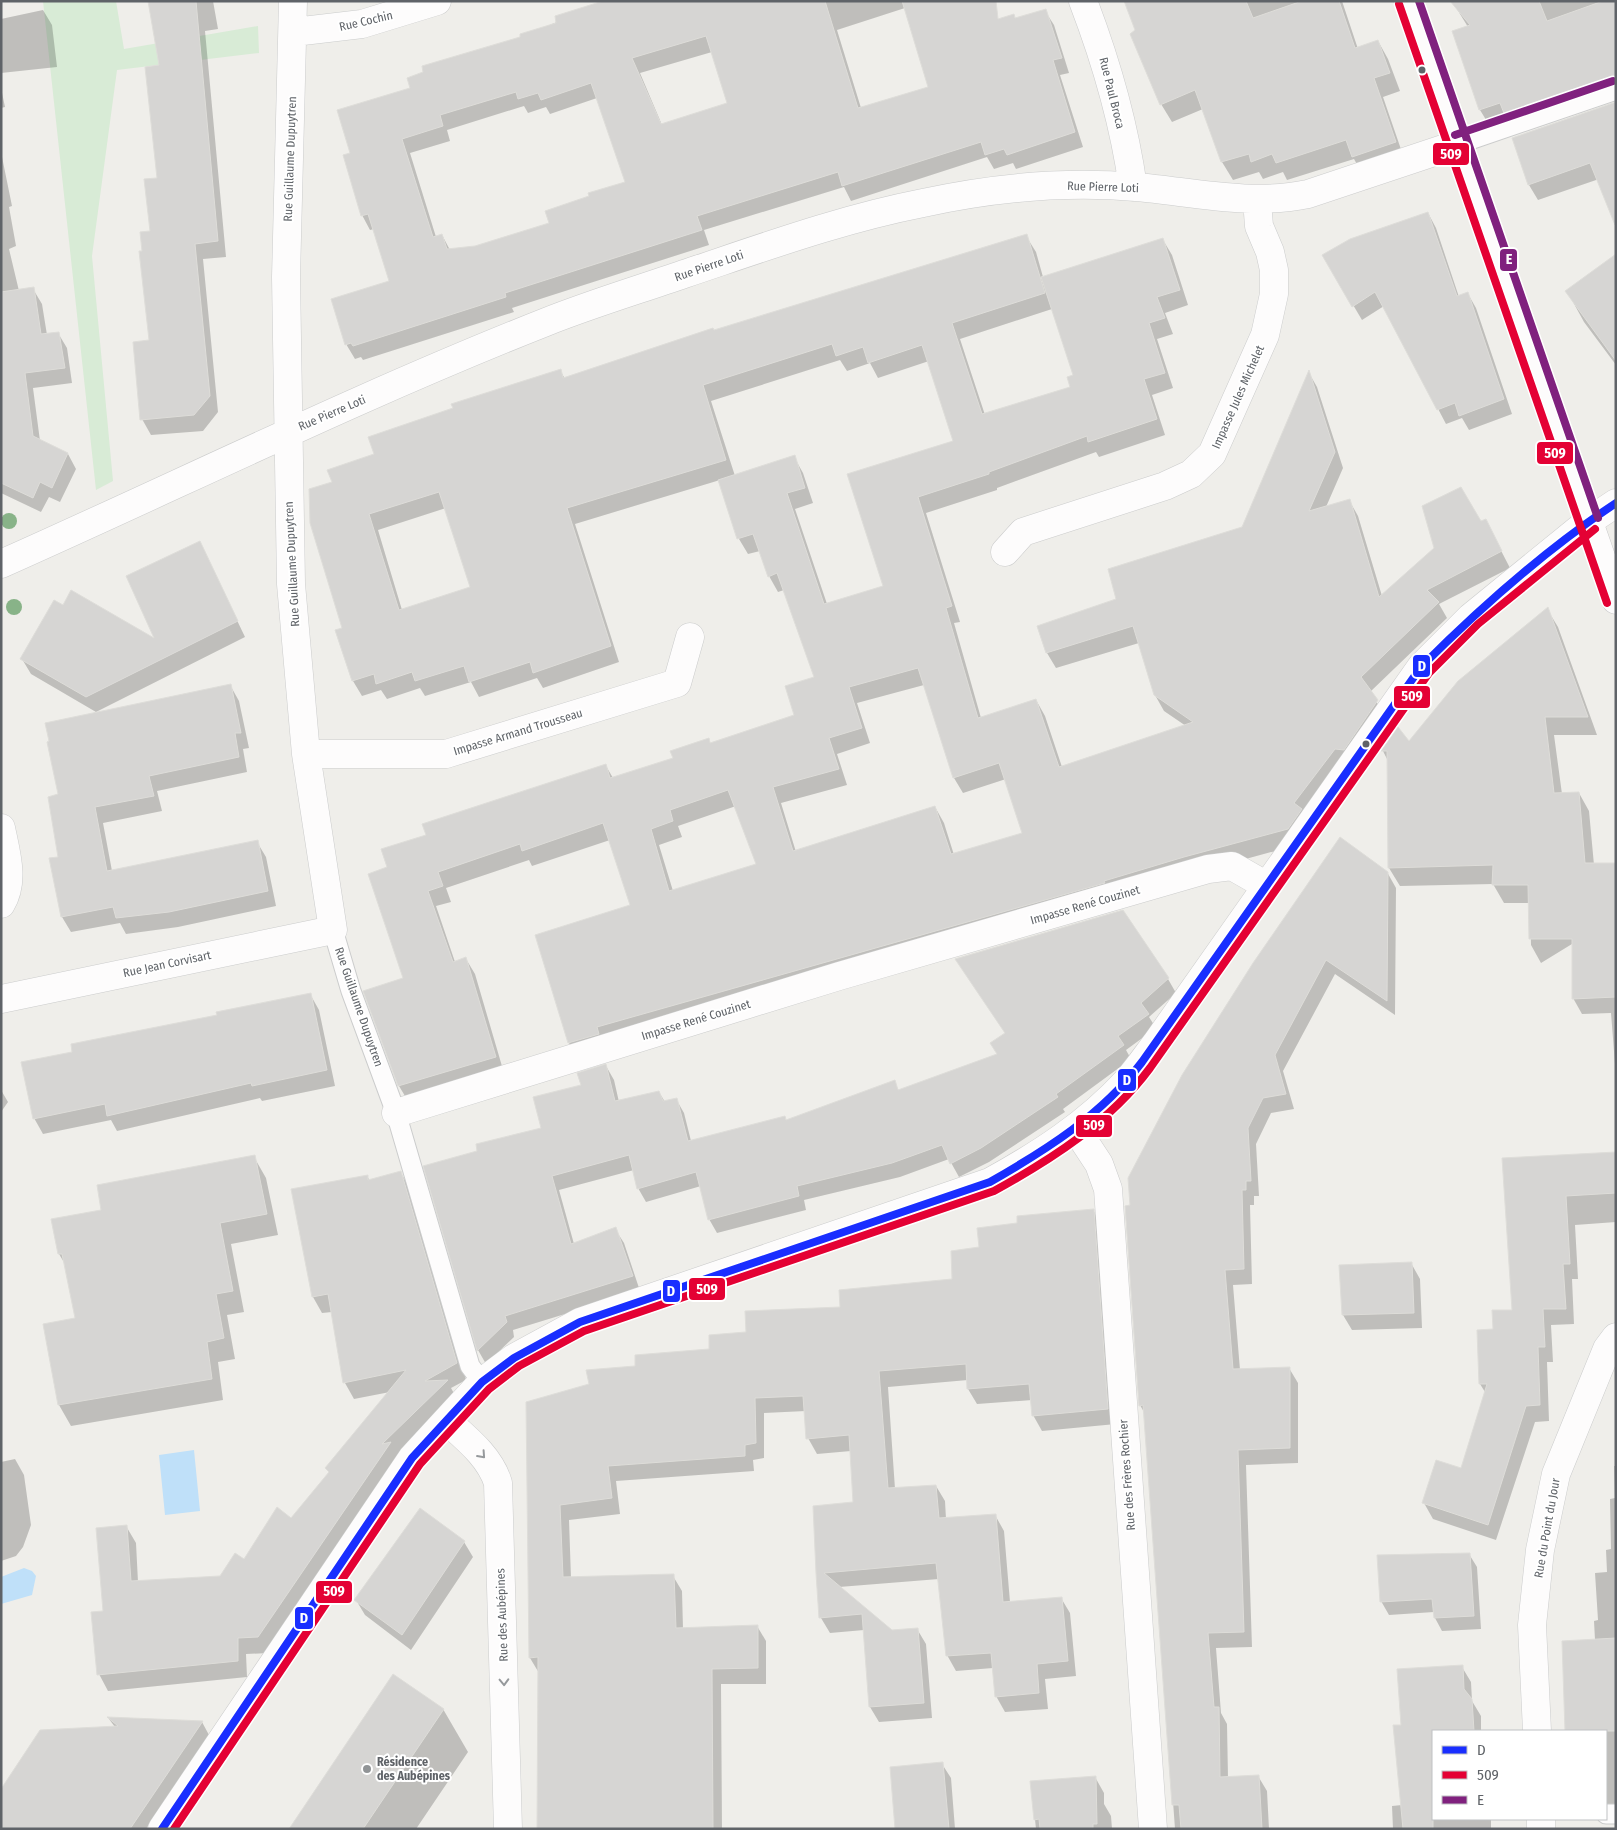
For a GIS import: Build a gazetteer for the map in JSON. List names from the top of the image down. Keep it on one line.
{"streets":{"street":["Rue Cochin","Rue Paul Broca","Rue Guillaume Dupuytren","Rue Pierre Loti","Impasse Jules Michelet","Impasse Armand Trousseau","Impasse René Couzinet","Rue Jean Corvisart","Rue des Frères Rochier","Rue du Point du Jour","Rue des Aubépines"]},"crossings":[["Rue Cochin","Rue Guillaume Dupuytren"],["Rue Paul Broca","Rue Pierre Loti"],["Rue Guillaume Dupuytren","Rue Pierre Loti"],["Rue Guillaume Dupuytren","Impasse Armand Trousseau"],["Rue Guillaume Dupuytren","Impasse René Couzinet"],["Rue Guillaume Dupuytren","Rue Jean Corvisart"],["Rue Pierre Loti","Impasse Jules Michelet"]],"one_way":["Rue des Aubépines"],"places":["Résidence des Aubépines"],"lines":["transit line E","transit line 509","transit line D"],"legend":["D","509","E"]}
